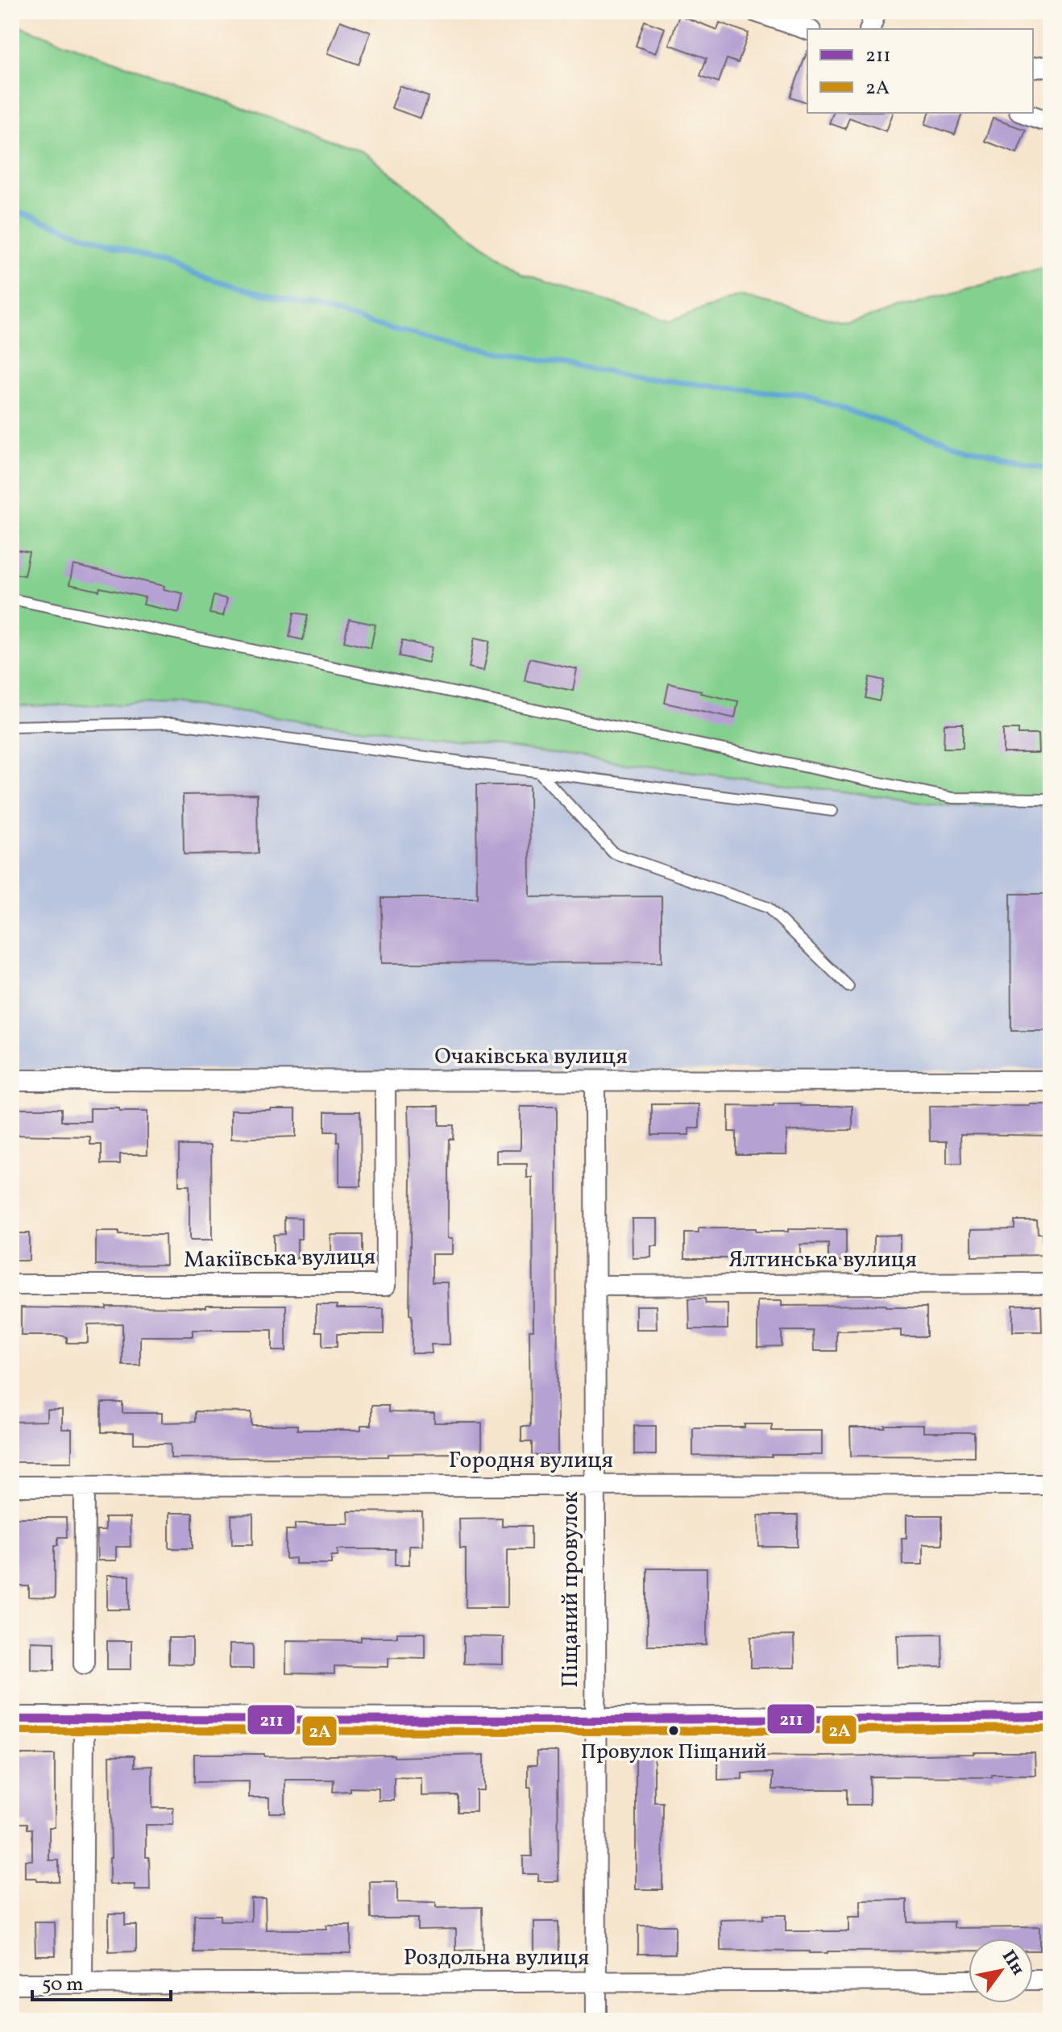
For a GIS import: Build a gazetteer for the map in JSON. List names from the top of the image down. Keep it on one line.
{"streets":{"street":["Очаківська вулиця","Макіївська вулиця","Ялтинська вулиця","Городня вулиця","Піщаний провулок","Роздольна вулиця"]},"crossings":[["Очаківська вулиця","Макіївська вулиця"],["Очаківська вулиця","Піщаний провулок"],["Ялтинська вулиця","Піщаний провулок"],["Городня вулиця","Піщаний провулок"],["Піщаний провулок","Роздольна вулиця"]],"places":["Провулок Піщаний"],"lines":["transit line 211","transit line 2А"],"legend":["211","2А"],"scale_bar":"50 m","north":"top right"}
